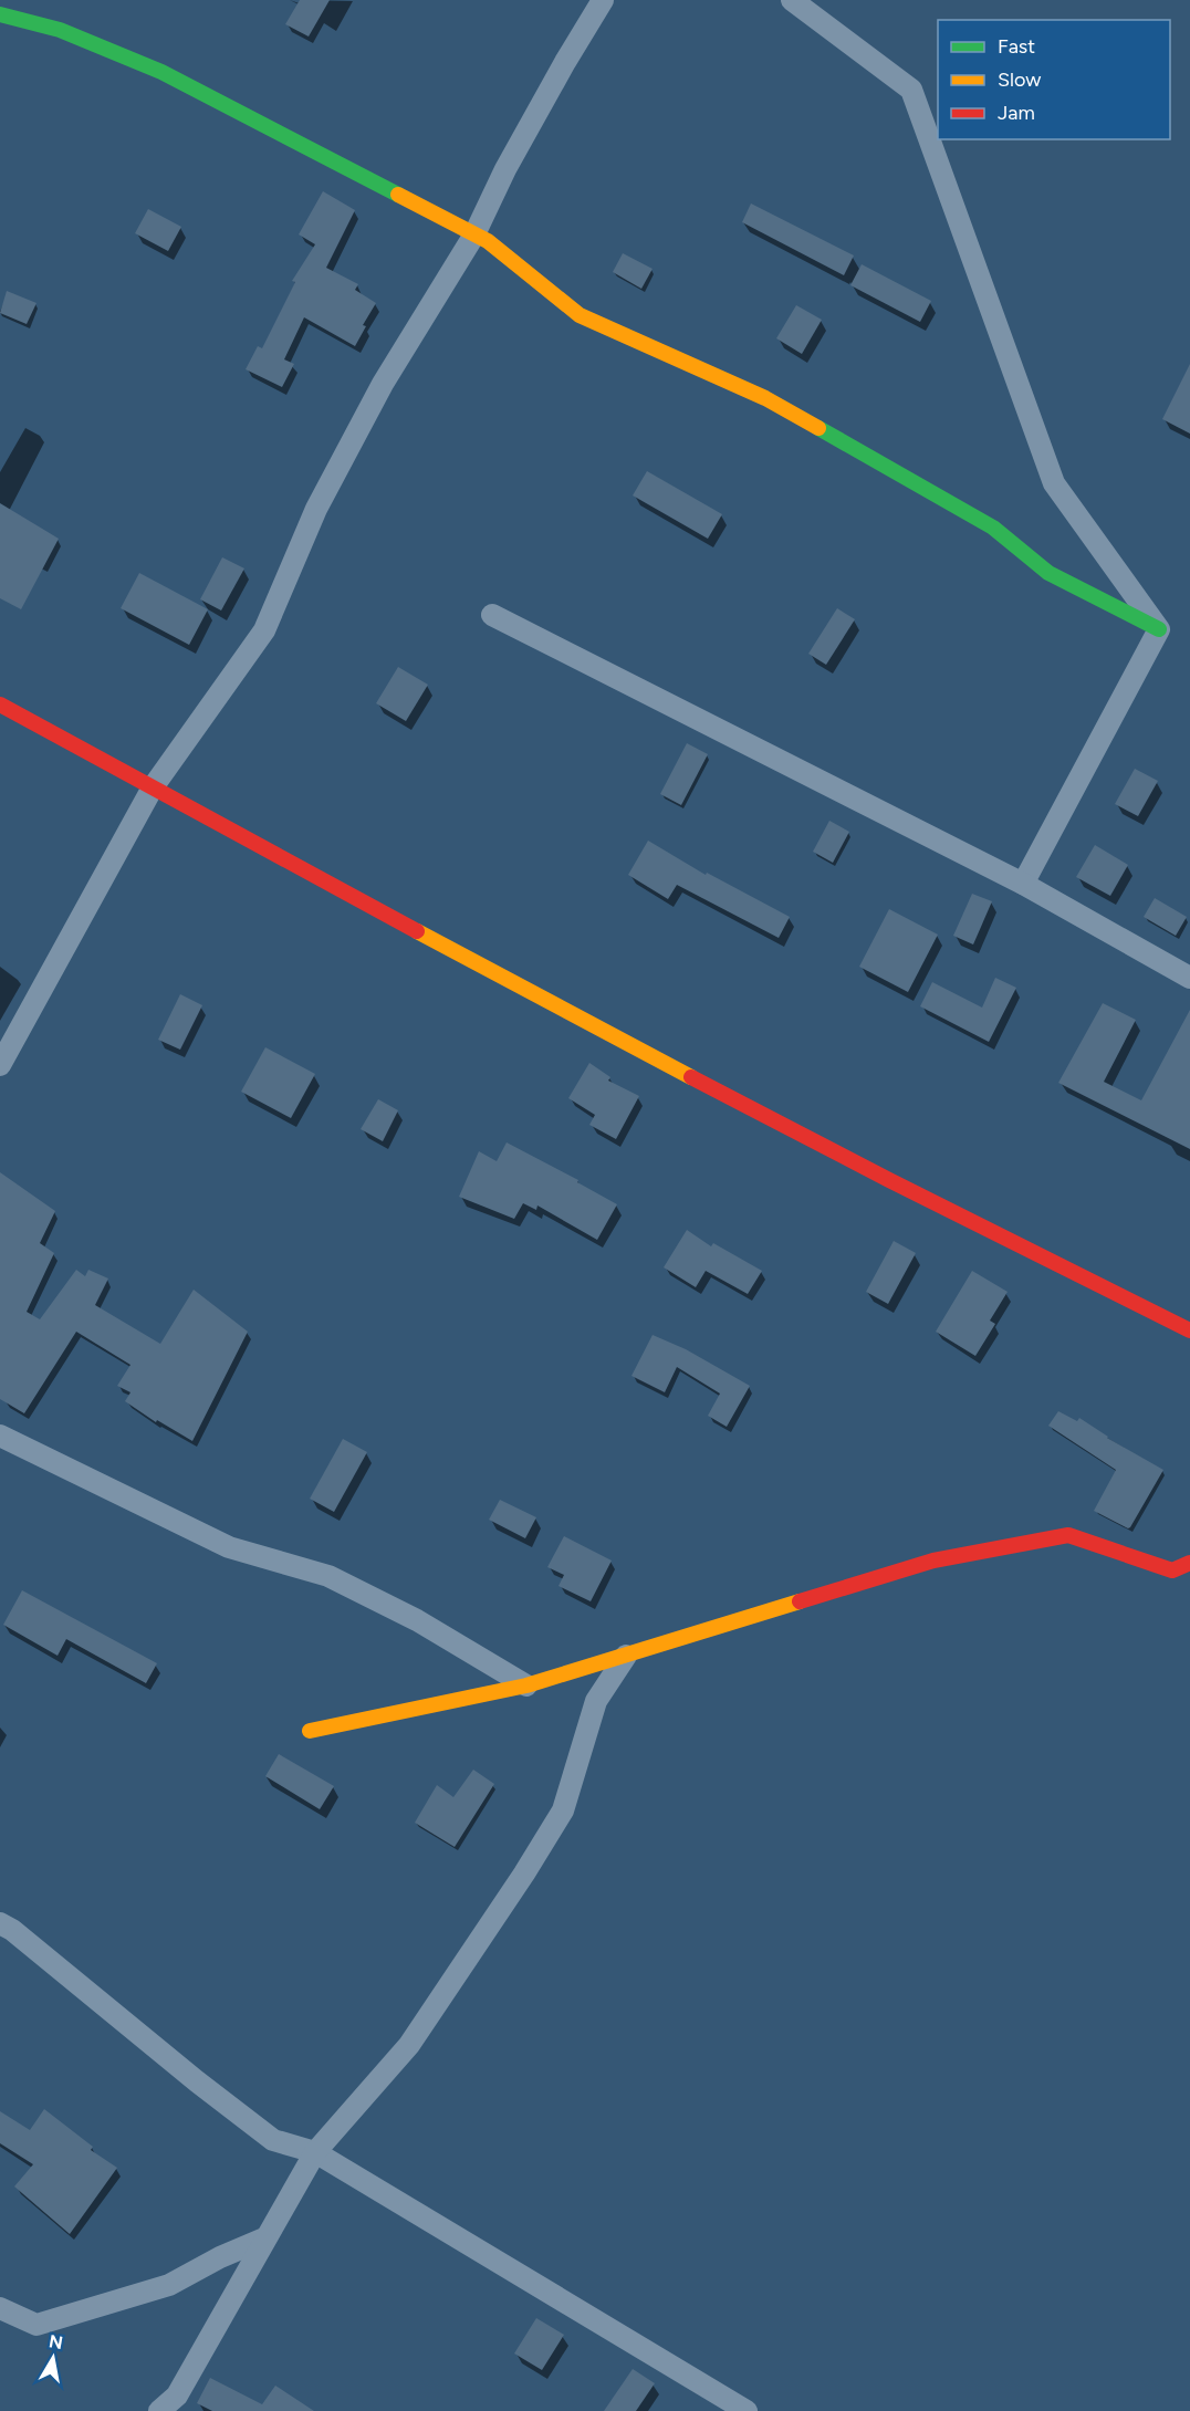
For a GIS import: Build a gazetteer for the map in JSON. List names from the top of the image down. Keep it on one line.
{"legend":["Fast","Slow","Jam"],"north":"top"}
